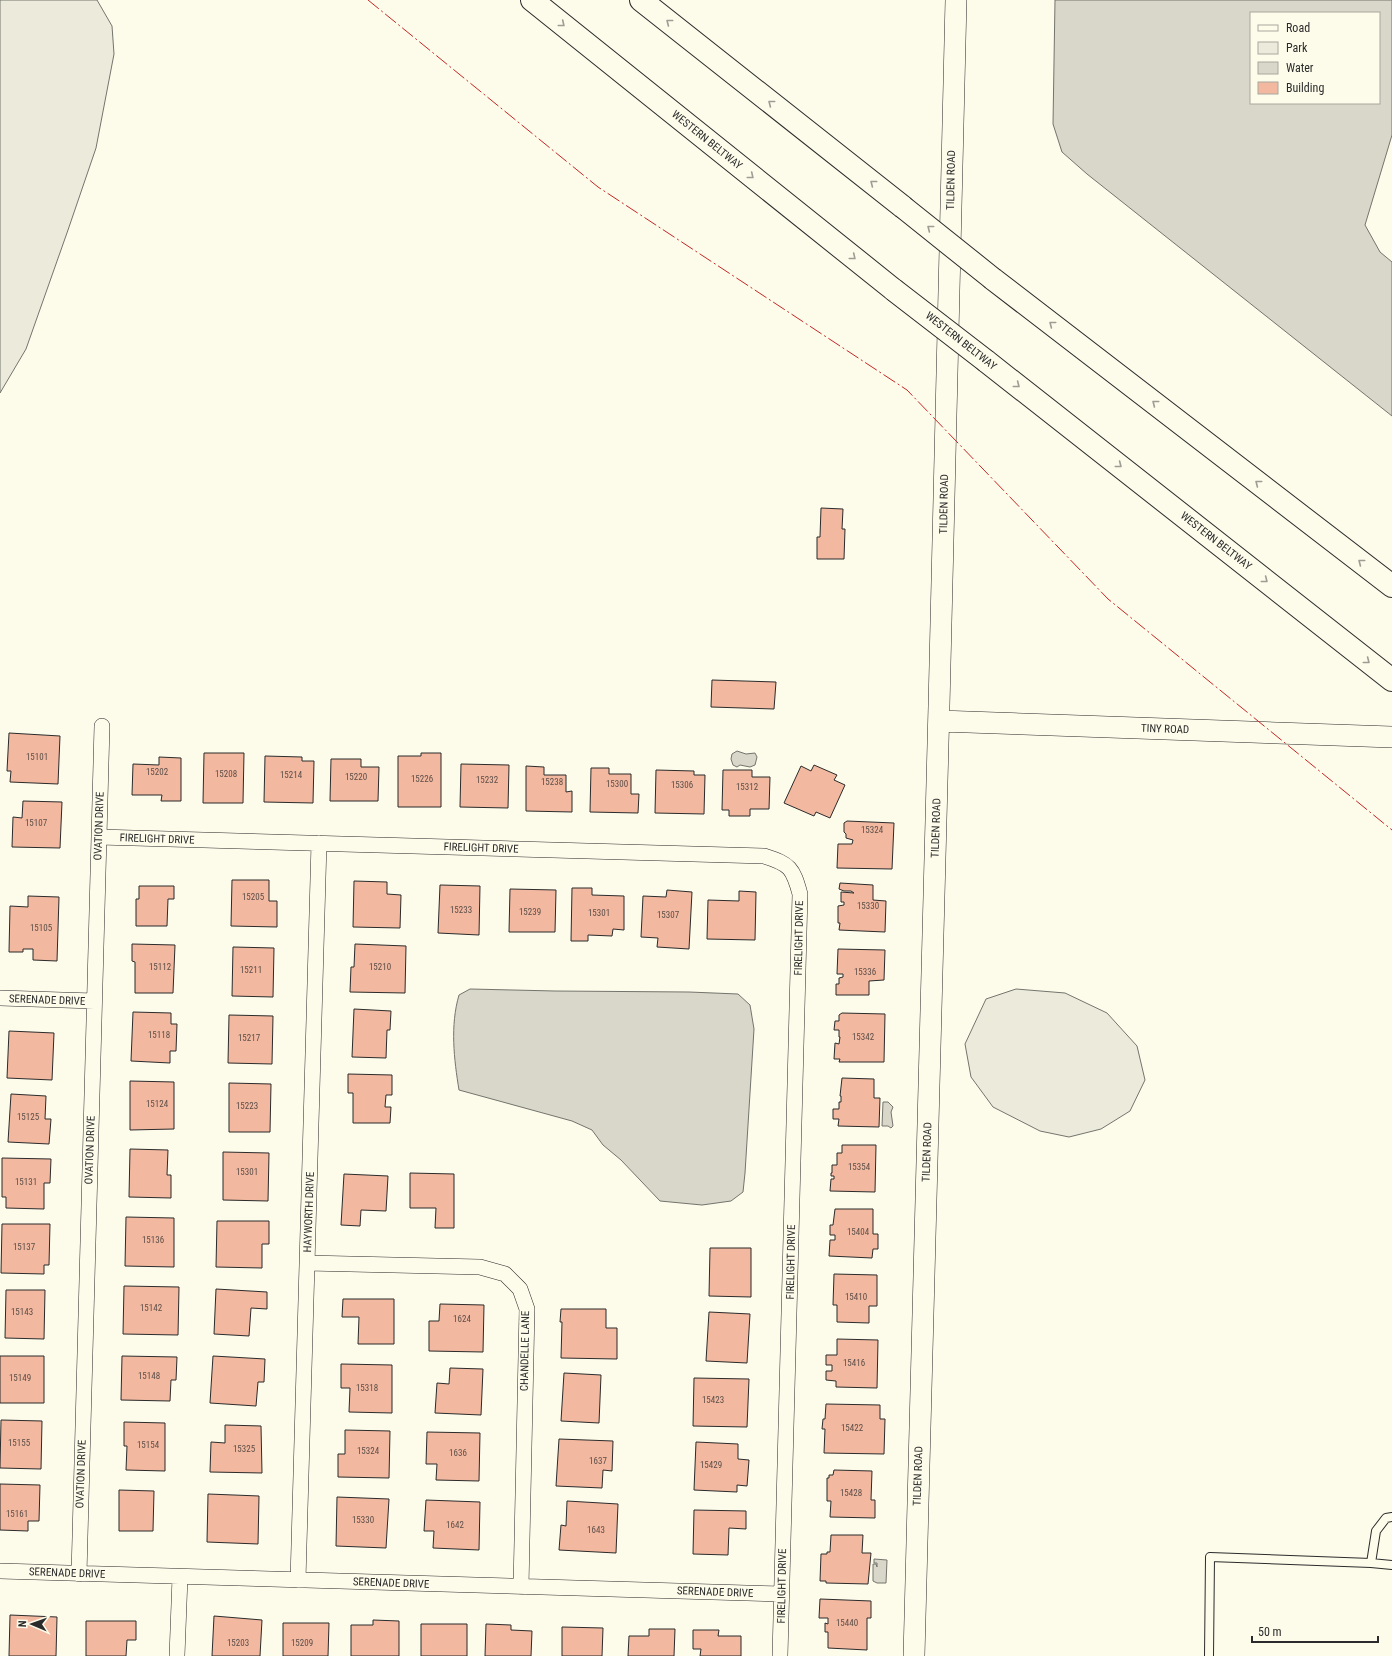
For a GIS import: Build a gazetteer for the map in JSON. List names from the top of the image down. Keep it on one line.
{"streets":{"highway":["WESTERN BELTWAY"],"street":["TILDEN ROAD","TINY ROAD","OVATION DRIVE","FIRELIGHT DRIVE","SERENADE DRIVE","HAYWORTH DRIVE","CHANDELLE LANE"]},"crossings":[["TILDEN ROAD","TINY ROAD"],["OVATION DRIVE","FIRELIGHT DRIVE"],["OVATION DRIVE","SERENADE DRIVE"],["FIRELIGHT DRIVE","SERENADE DRIVE"],["FIRELIGHT DRIVE","HAYWORTH DRIVE"],["SERENADE DRIVE","HAYWORTH DRIVE"],["SERENADE DRIVE","CHANDELLE LANE"],["HAYWORTH DRIVE","CHANDELLE LANE"]],"house_numbers":["15101","15202","15208","15214","15220","15226","15232","15238","15300","15306","15312","15107","15324","15205","15330","15233","15239","15301","15307","15105","15112","15210","15211","15336","15118","15342","15217","15124","15223","15125","15354","15301","15131","15404","15136","15137","15410","15142","15143","1624","15416","15148","15149","15318","15423","15422","15155","15154","15325","15324","1636","1637","15429","15428","15161","15330","1642","1643","15440","15203","15209"],"legend":["Road","Park","Water","Building"],"scale_bar":"50 m","north":"left"}
